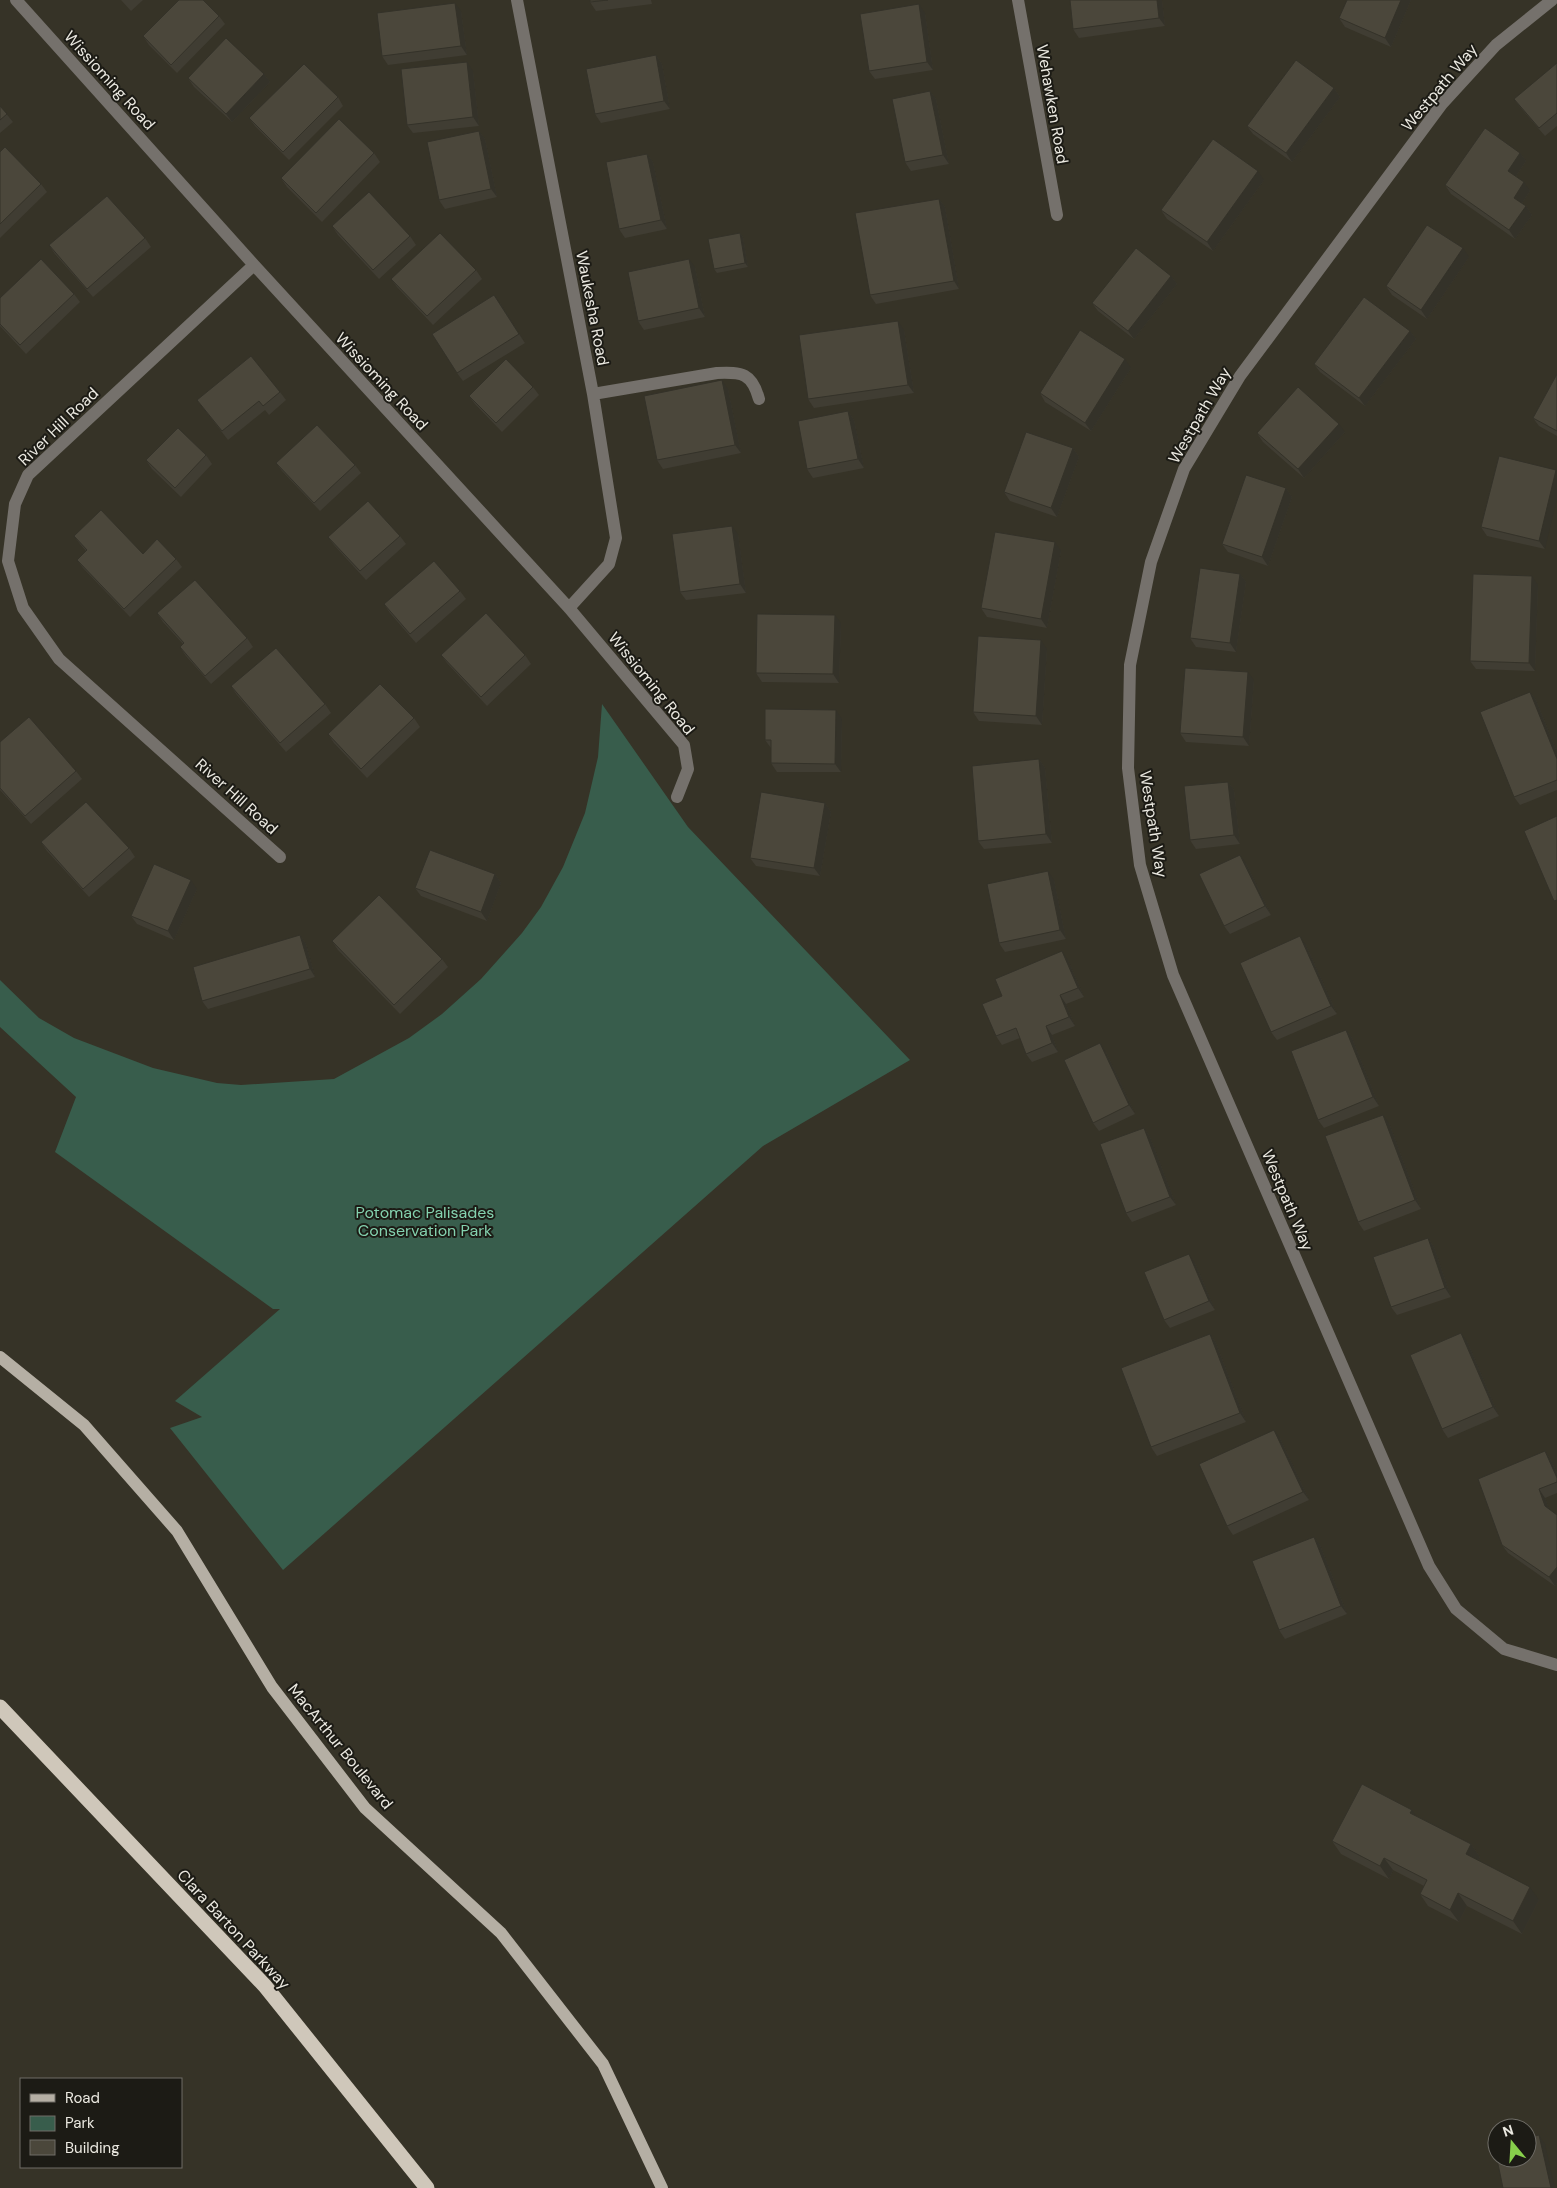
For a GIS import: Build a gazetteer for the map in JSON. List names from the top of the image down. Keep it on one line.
{"streets":{"highway":["Clara Barton Parkway"],"main road":["MacArthur Boulevard"],"street":["Wissioming Road","Westpath Way","Wehawken Road","Waukesha Road","River Hill Road"]},"crossings":[["Wissioming Road","Waukesha Road"],["Wissioming Road","River Hill Road"]],"parks":["Potomac Palisades Conservation Park"],"legend":["Road","Park","Building"],"north":"top"}
